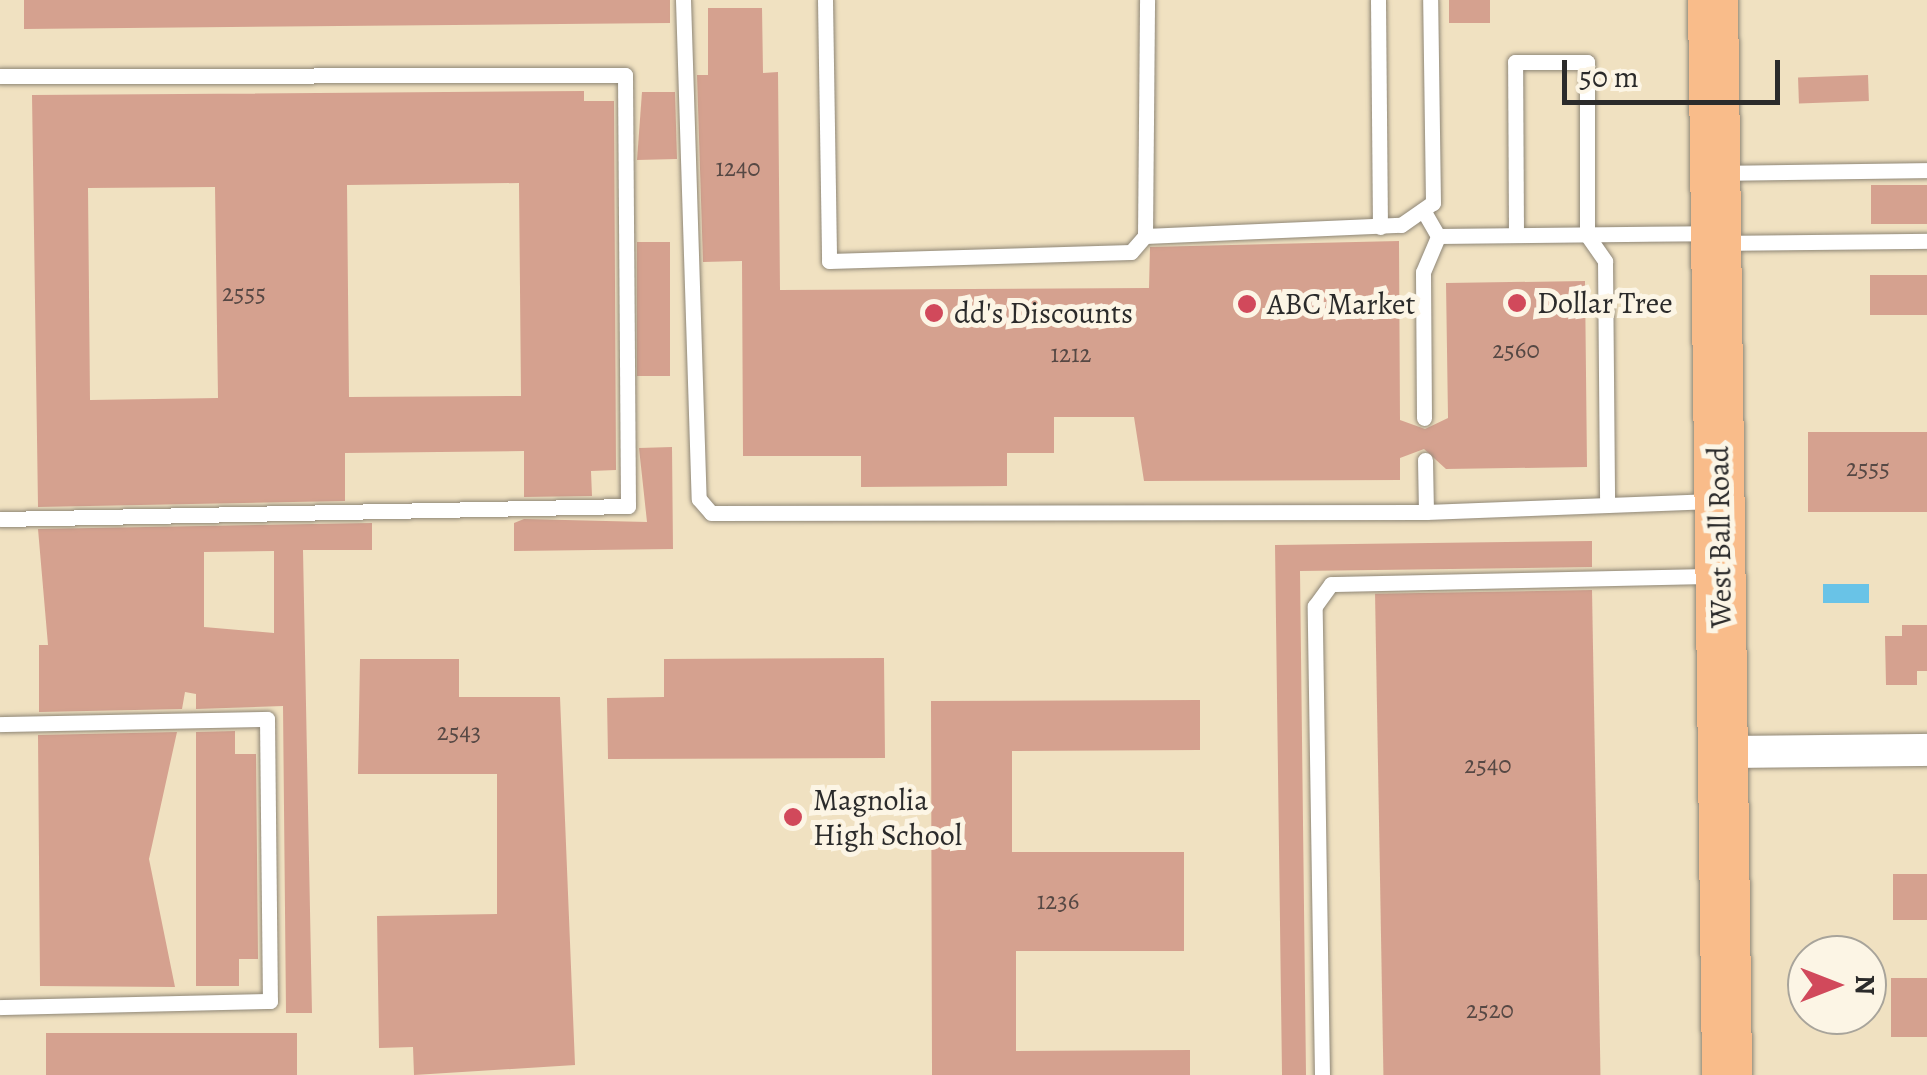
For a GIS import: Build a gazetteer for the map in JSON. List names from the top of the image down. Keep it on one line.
{"streets":{"main road":["West Ball Road"]},"places":["Dollar Tree","ABC Market","dd's Discounts","Magnolia High School"],"house_numbers":["1240","2555","2560","1212","2555","2543","2540","1236","2520"],"scale_bar":"50 m","north":"right"}
